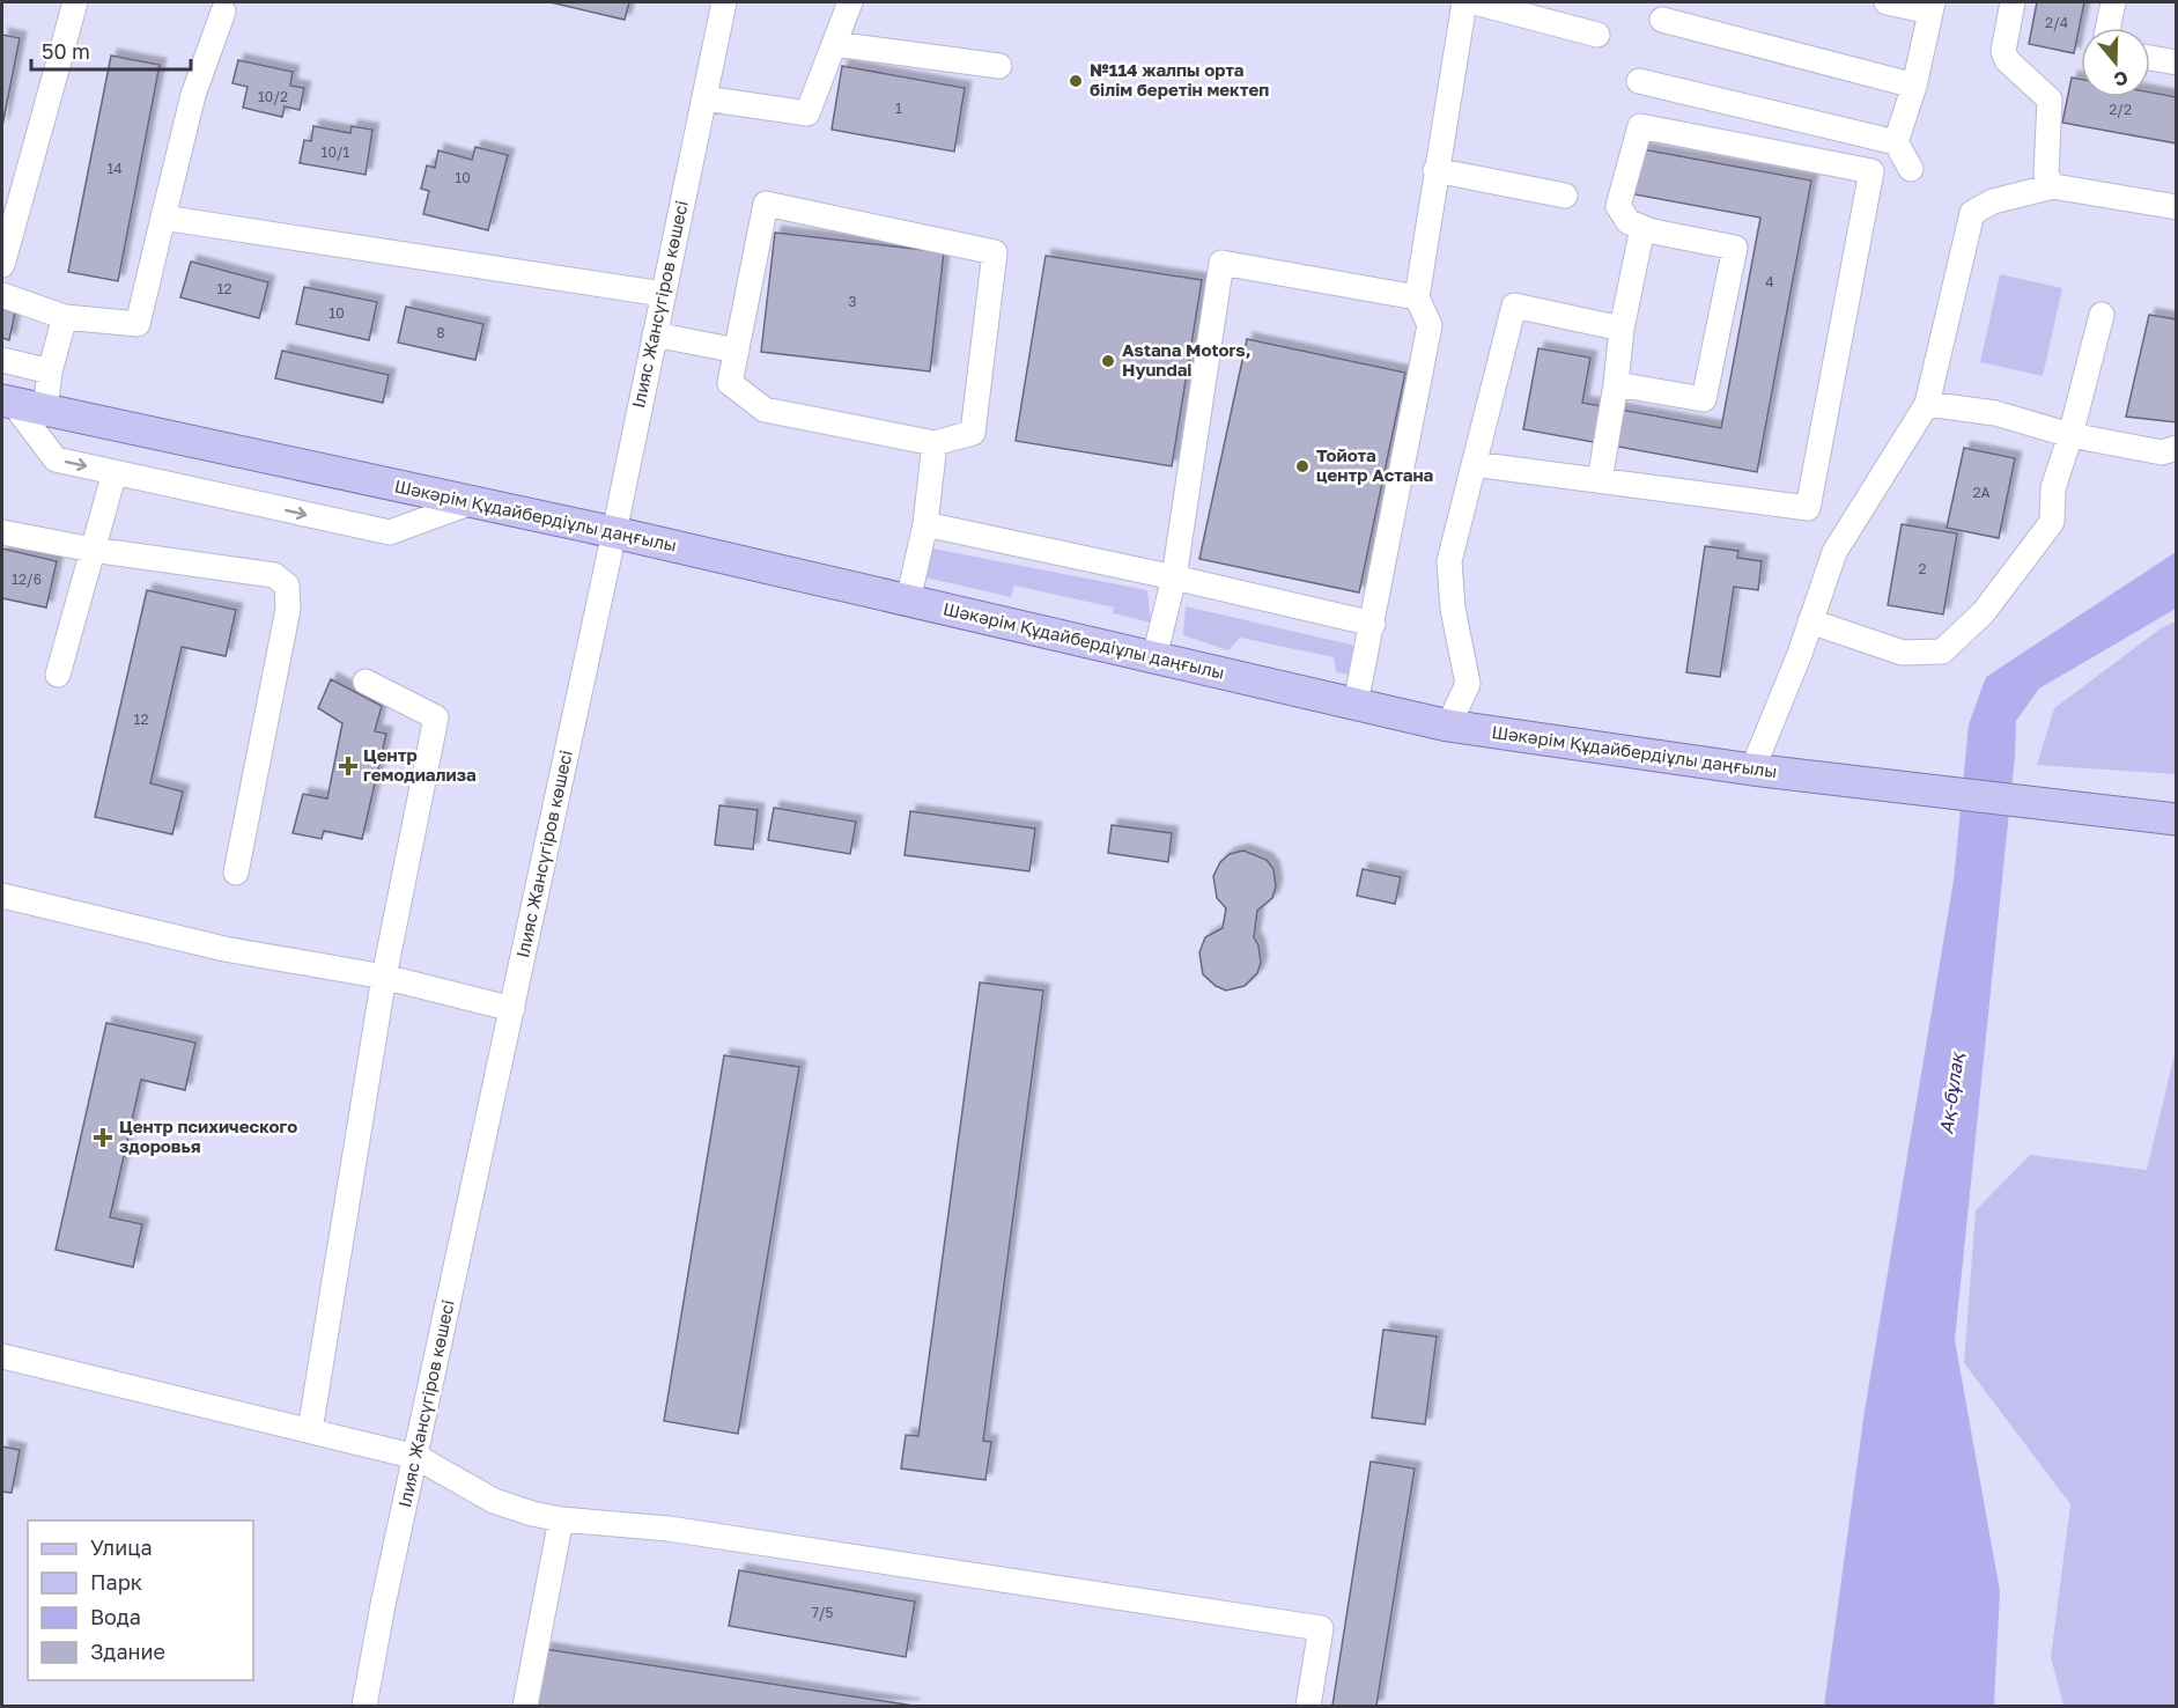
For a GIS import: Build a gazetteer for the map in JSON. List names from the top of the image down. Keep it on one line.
{"streets":{"main road":["Шәкәрім Құдайбердіұлы даңғылы"],"street":["Ілияс Жансүгіров көшесі"]},"crossings":[["Ілияс Жансүгіров көшесі","Шәкәрім Құдайбердіұлы даңғылы"]],"water":["Ақ-бұлақ"],"places":{"other":["№114 жалпы орта білім беретін мектеп","Astana Motors, Hyundai","Тойота центр Астана"],"health":["Центр гемодиализа","Центр психического здоровья"]},"house_numbers":["2/4","10/2","1","2/2","10/1","14","10","4","12","3","10","8","2А","2","12/6","12","7/5"],"legend":["Улица","Парк","Вода","Здание"],"scale_bar":"50 m","north":"bottom"}
